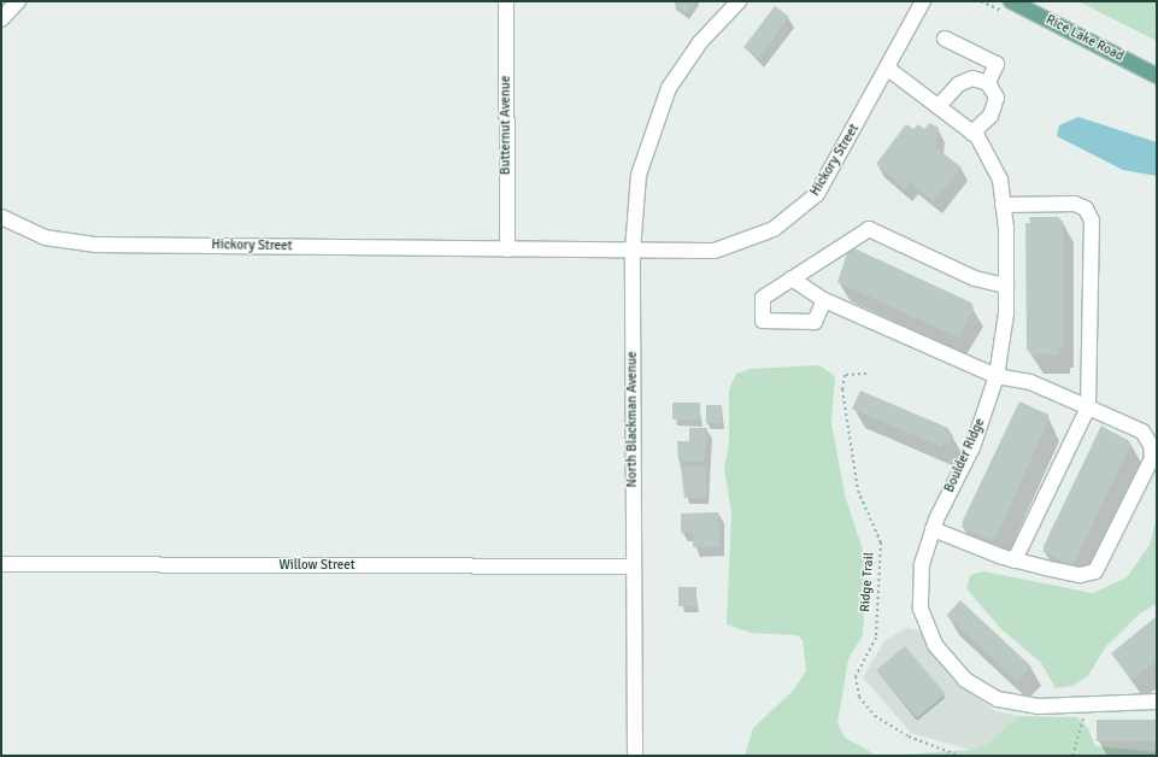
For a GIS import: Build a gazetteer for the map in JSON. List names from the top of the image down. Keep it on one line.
{"streets":{"main road":["Rice Lake Road"],"street":["Butternut Avenue","Hickory Street","North Blackman Avenue","Boulder Ridge","Willow Street"],"path":["Ridge Trail"]},"crossings":[["Butternut Avenue","Hickory Street"],["Hickory Street","North Blackman Avenue"],["Hickory Street","Boulder Ridge"],["North Blackman Avenue","Willow Street"]]}
